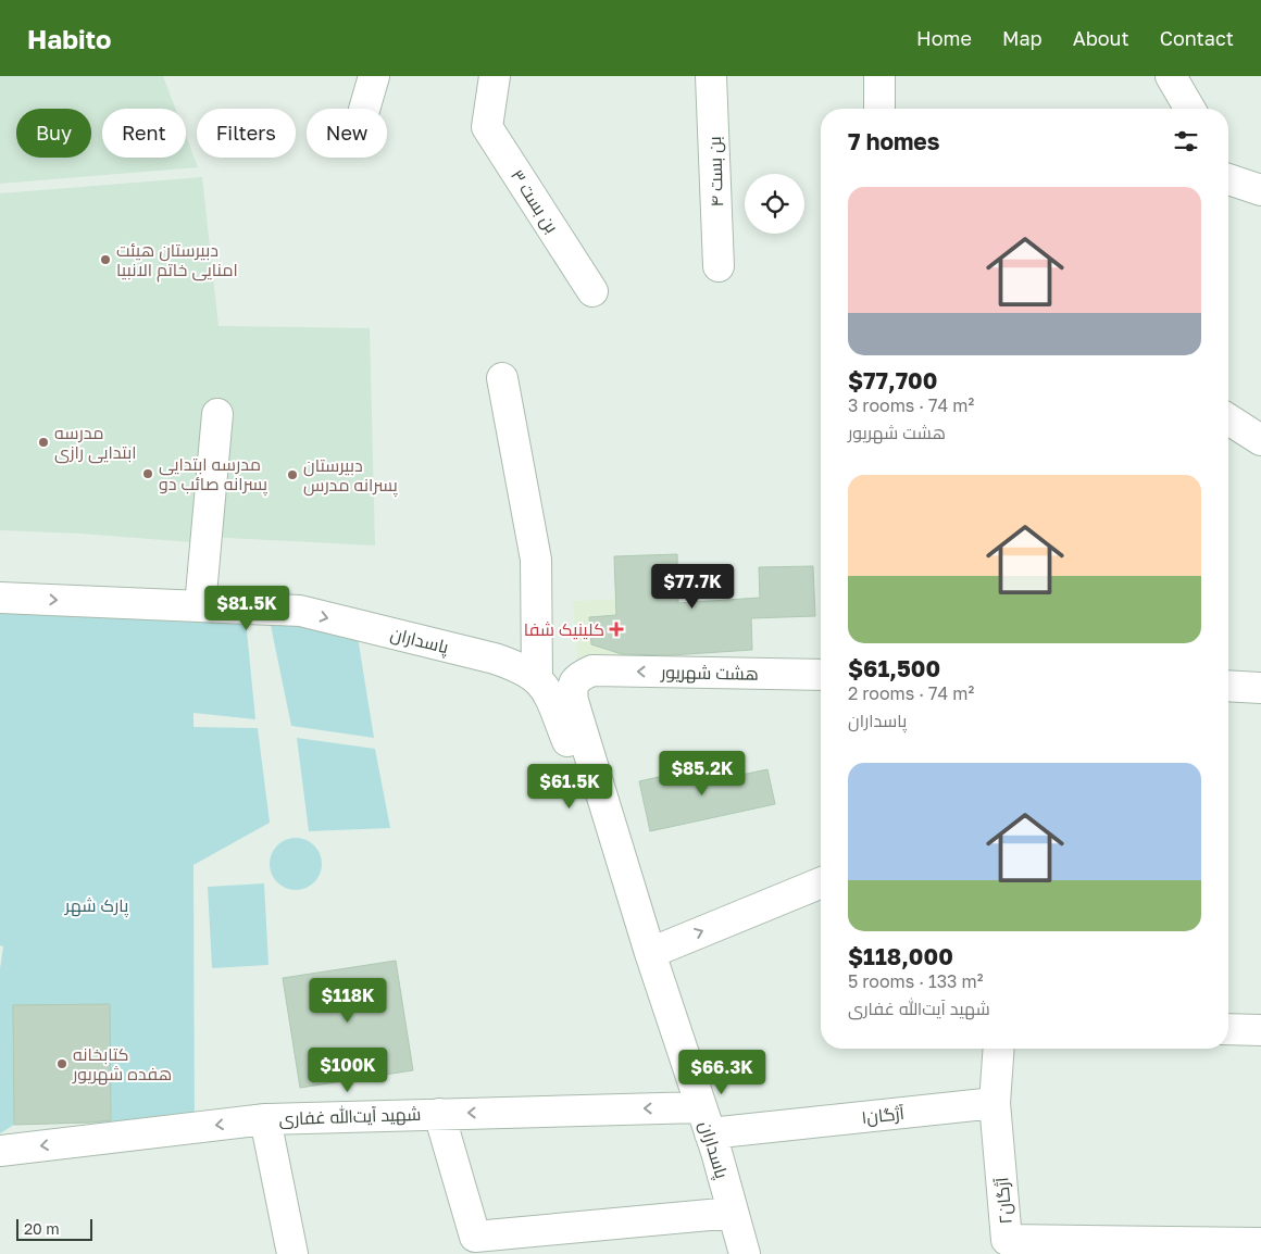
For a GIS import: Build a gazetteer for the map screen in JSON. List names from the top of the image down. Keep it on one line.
{"streets":{"street":["بن بست ۴","بن بست ۳","پاسداران","هشت شهریور","۱آژگان","شهید آیت‌الله غفاری","۲آژگان"]},"crossings":[["پاسداران","هشت شهریور"],["پاسداران","۱آژگان"],["پاسداران","شهید آیت‌الله غفاری"],["۱آژگان","شهید آیت‌الله غفاری"],["۱آژگان","۲آژگان"]],"one_way":["پاسداران"],"parks":["پارک شهر"],"places":{"other":["دبیرستان هیئت امنایی خاتم الانبیا","مدرسه ابتدایی رازی","مدرسه ابتدایی پسرانه صائب دو","دبیرستان پسرانه مدرس","کتابخانه هفده شهریور"],"health":["کلینیک شفا"]},"scale_bar":"20 m","page":{"header":"Habito","nav":["Home","Map","About","Contact"],"chip":["Buy","Rent","Filters","New"],"heading":"7 homes","list":[{"name":"$77,700","note":"3 rooms · 74 m² · هشت شهریور"},{"name":"$61,500","note":"2 rooms · 74 m² · پاسداران"},{"name":"$118,000","note":"5 rooms · 133 m² · شهید آیت‌الله غفاری"}],"price":["$77.7K","$81.5K","$85.2K","$61.5K","$118K","$100K","$66.3K"],"scale":"20 m"}}
